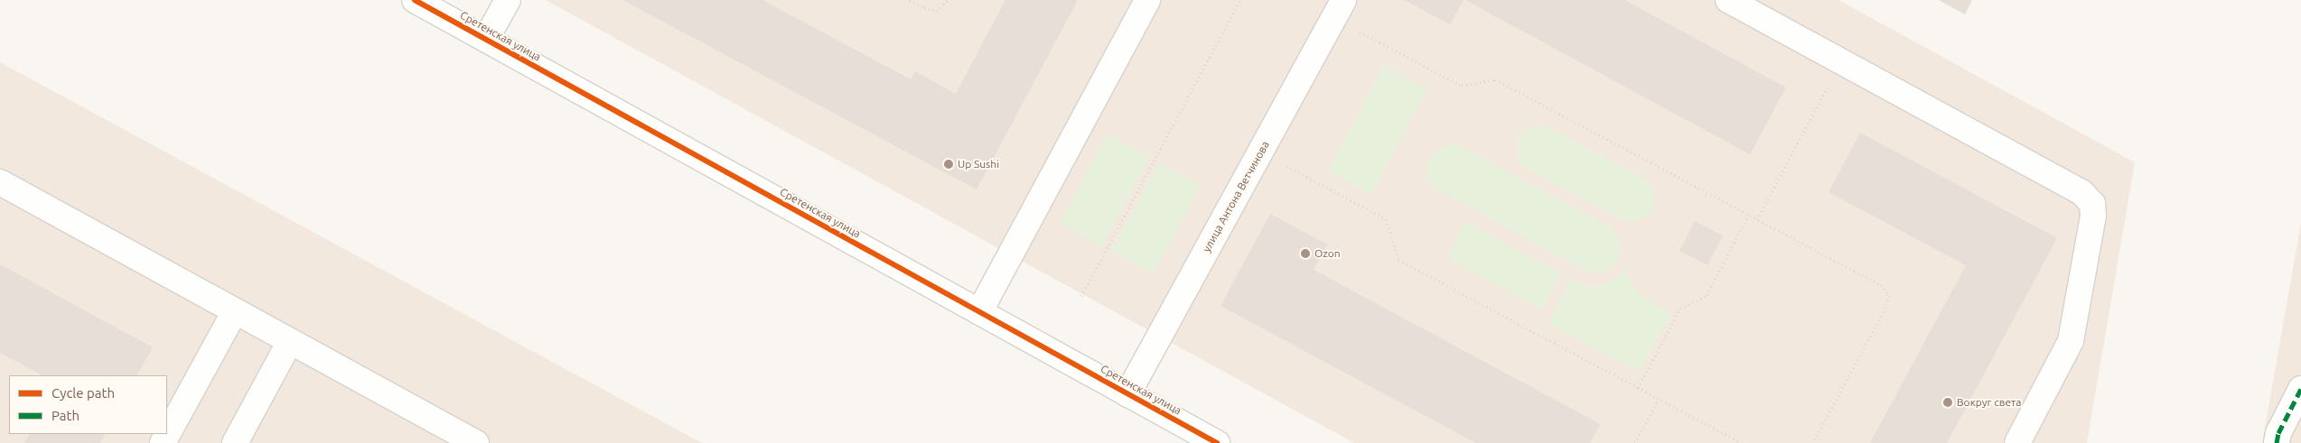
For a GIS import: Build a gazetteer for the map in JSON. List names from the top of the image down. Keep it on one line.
{"streets":{"street":["Сретенская улица","улица Антона Ветчинова"]},"crossings":[["Сретенская улица","улица Антона Ветчинова"]],"places":["Up Sushi","Ozon","Вокруг света"],"legend":["Cycle path","Path"]}
